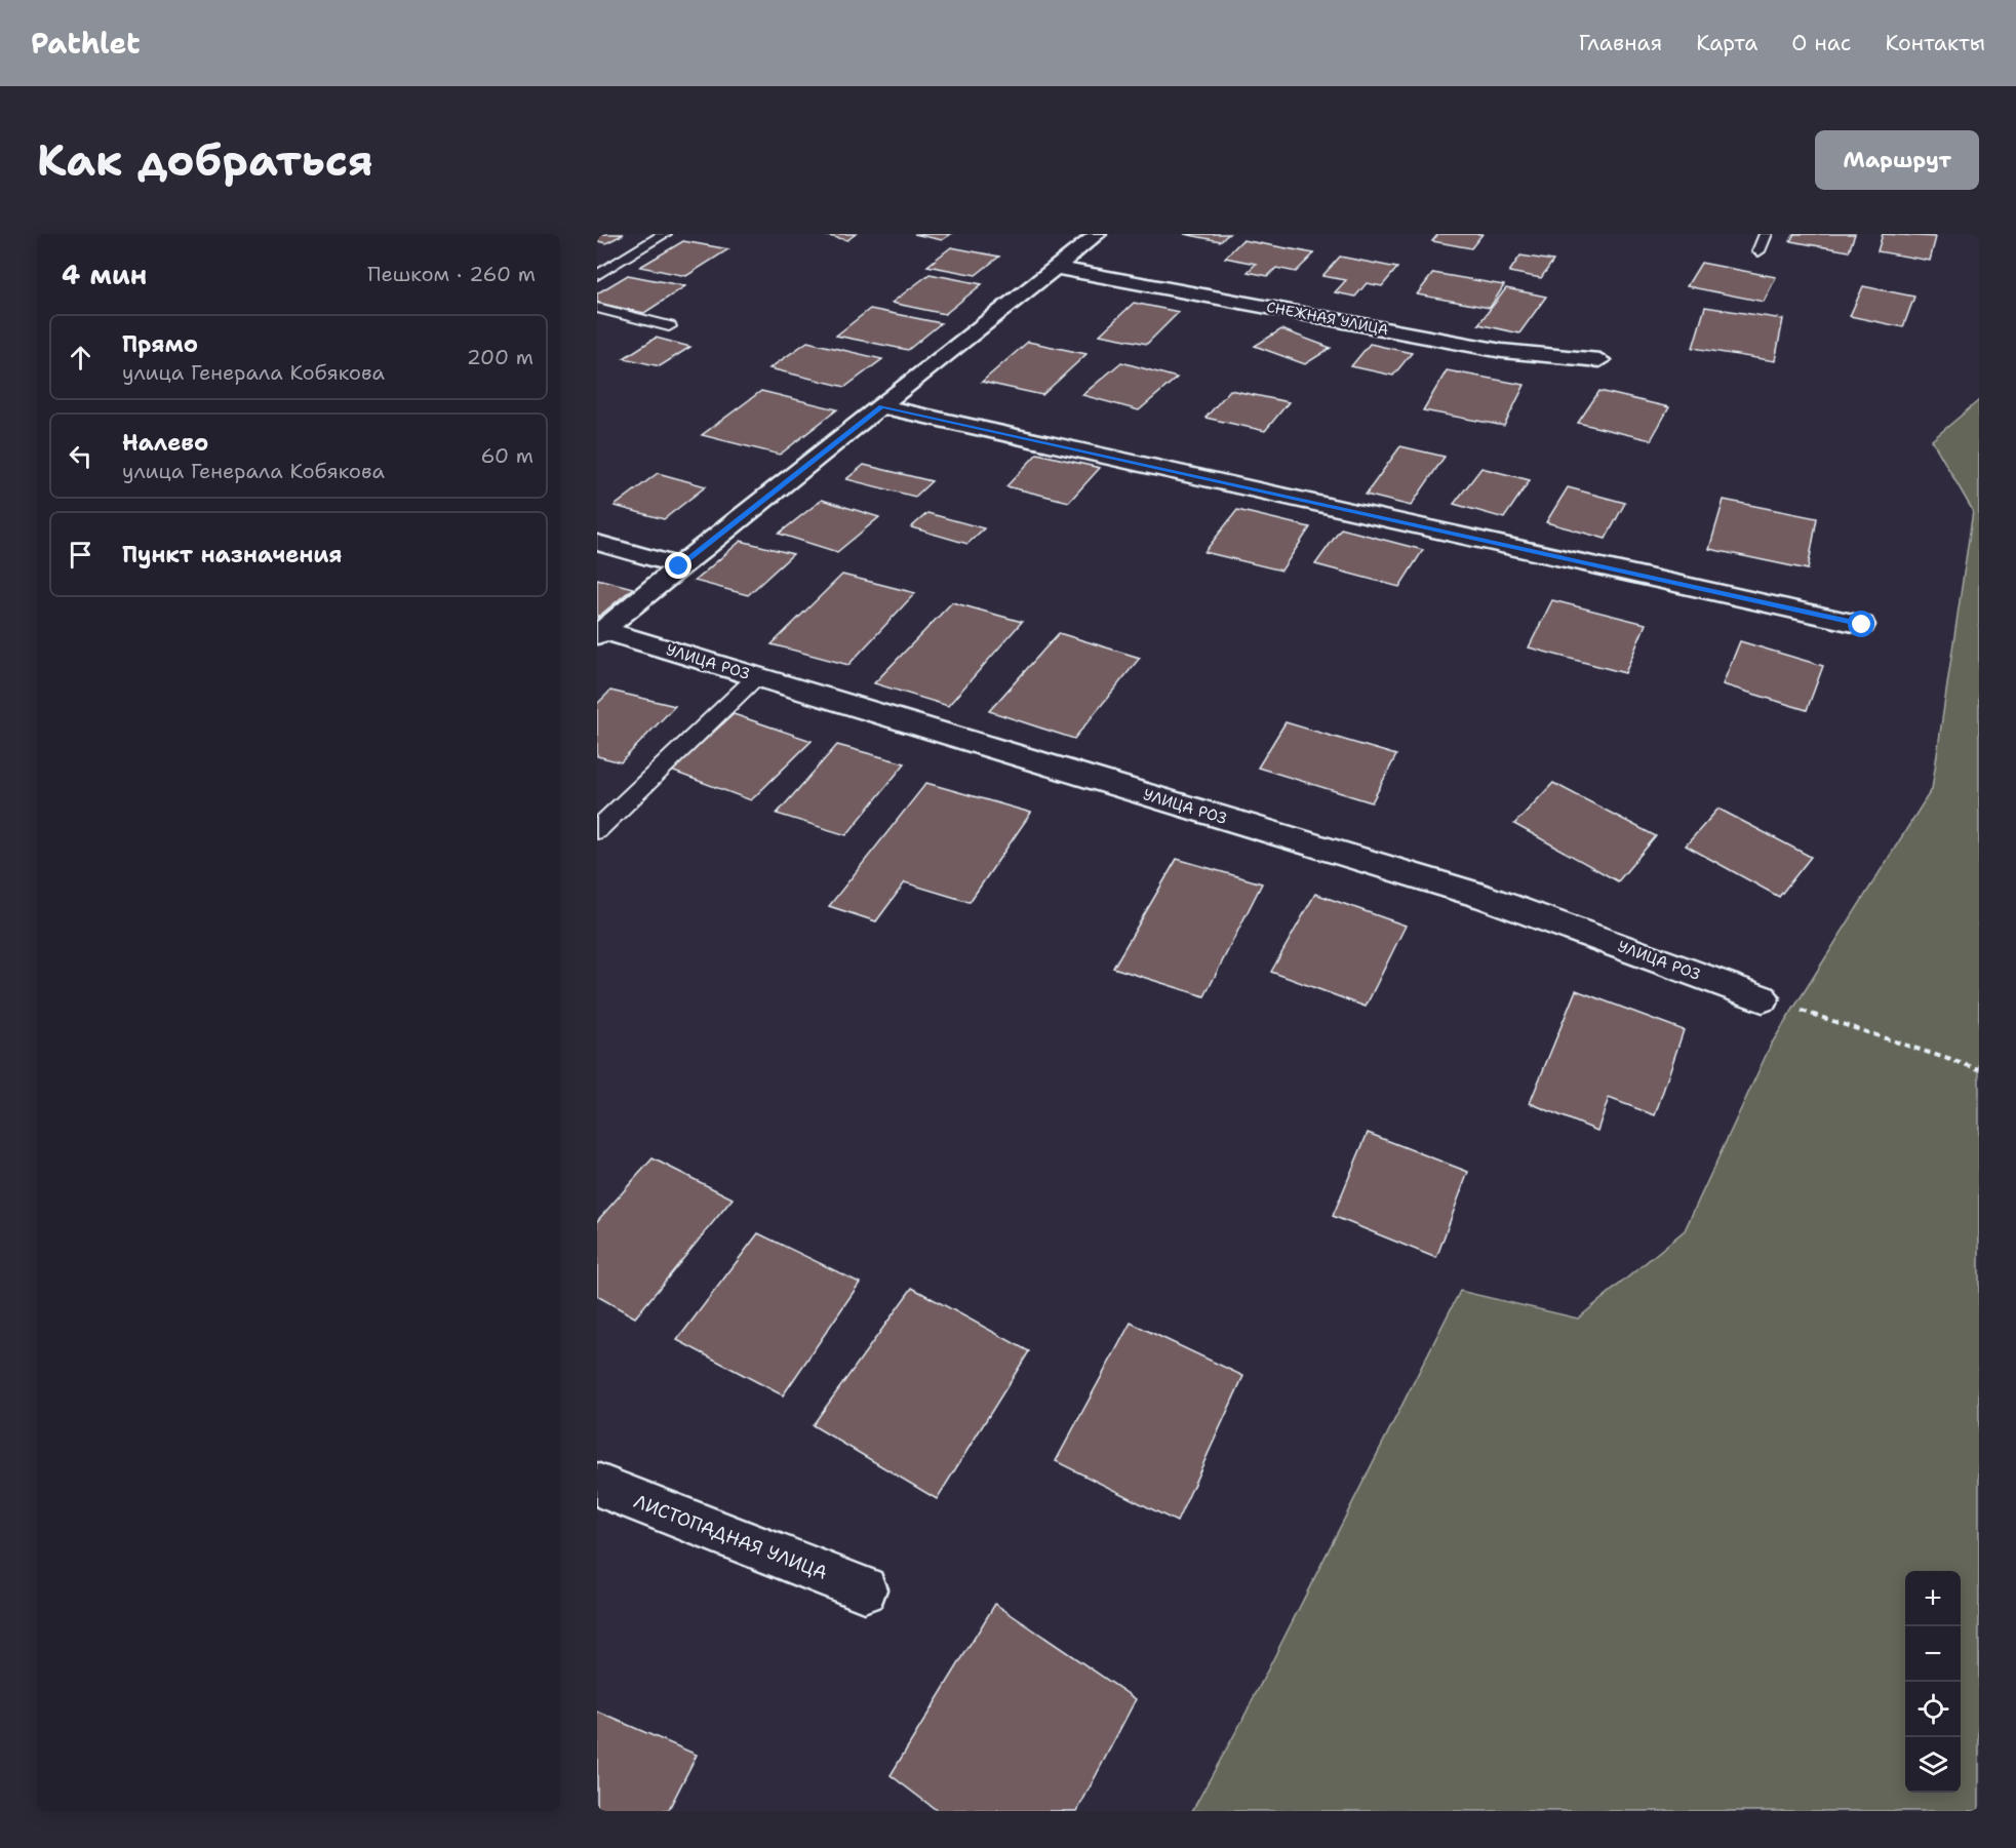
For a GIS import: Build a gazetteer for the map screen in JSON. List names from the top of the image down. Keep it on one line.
{"streets":{"street":["СНЕЖНАЯ УЛИЦА","УЛИЦА РОЗ","ЛИСТОПАДНАЯ УЛИЦА"]},"page":{"header":"Pathlet","nav":["Главная","Карта","О нас","Контакты"],"buttons":"Маршрут","title":"Как добраться","heading":["4 мин","Пешком · 260 m"],"list":[["Прямо","улица Генерала Кобякова","200 m"],["Налево","улица Генерала Кобякова","60 m"],"Пункт назначения"],"map_buttons":["+","−"]}}
